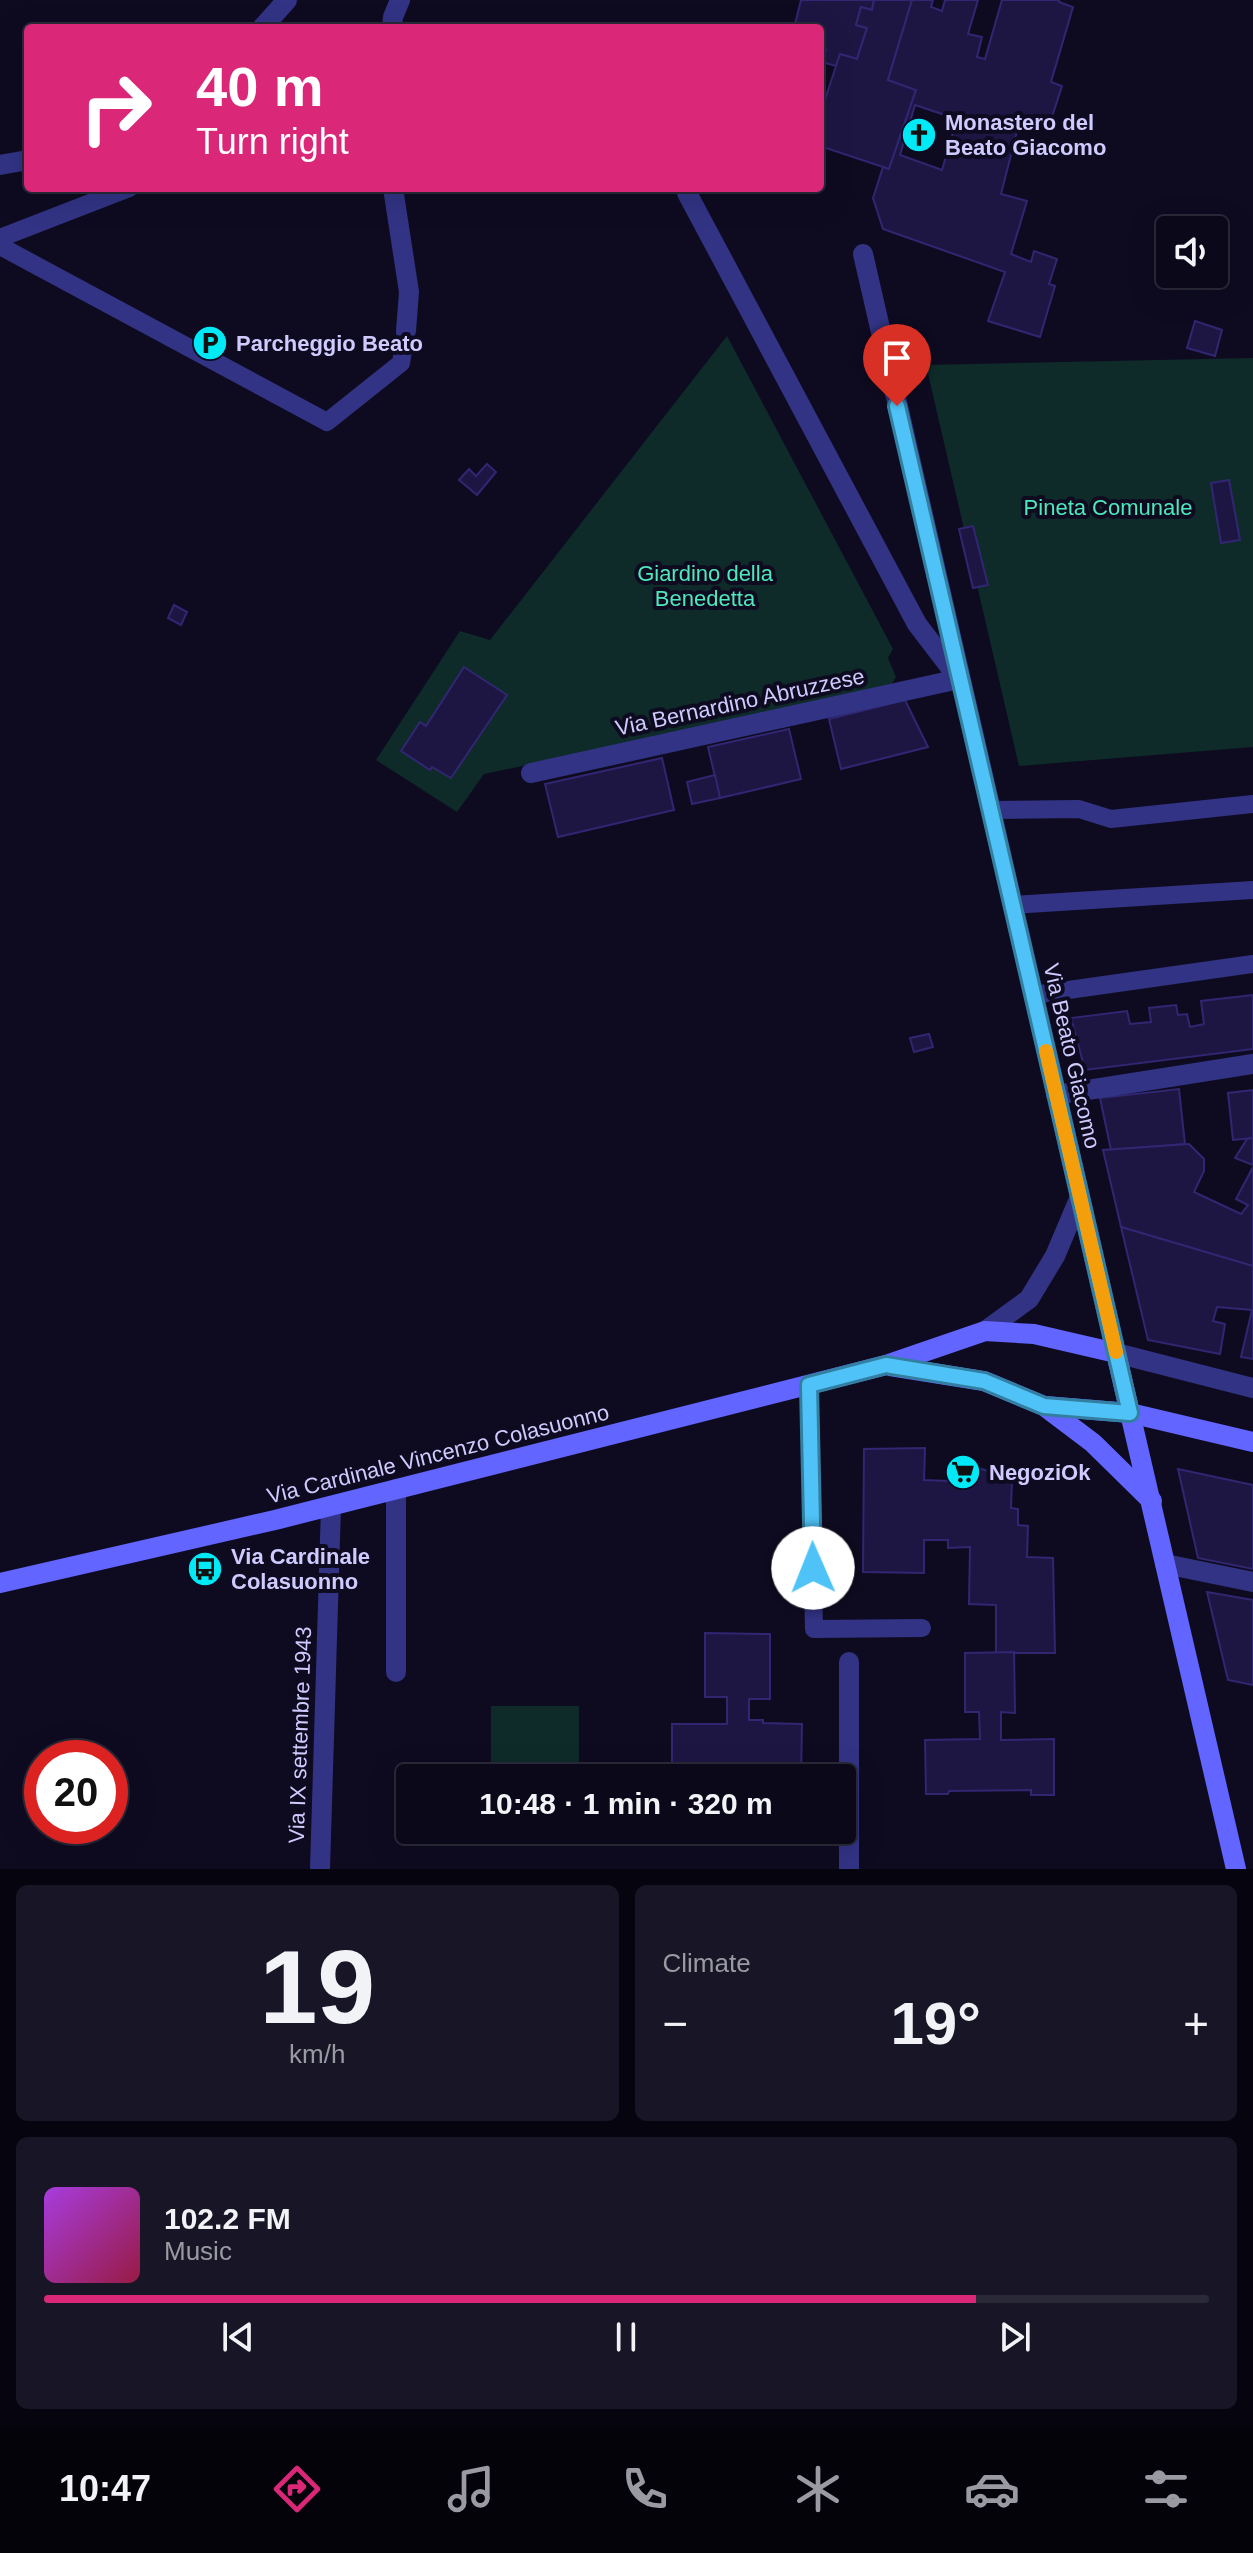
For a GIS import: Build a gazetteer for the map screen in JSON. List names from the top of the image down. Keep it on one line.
{"streets":{"street":["Via Bernardino Abruzzese","Via Beato Giacomo","Via Cardinale Vincenzo Colasuonno","Via IX settembre 1943"]},"crossings":[["Via Bernardino Abruzzese","Via Beato Giacomo"],["Via Beato Giacomo","Via Cardinale Vincenzo Colasuonno"],["Via Cardinale Vincenzo Colasuonno","Via IX settembre 1943"]],"parks":["Pineta Comunale","Giardino della Benedetta"],"places":{"church":["Monastero del Beato Giacomo"],"parking":["Parcheggio Beato"],"supermarket":["NegoziOk"],"bus stop":["Via Cardinale Colasuonno"]},"page":{"turn":["40 m","Turn right"],"limit":"20","trip":"10:48 · 1 min · 320 m","tile":[["19","km/h"],"Climate"],"heat":["−","19°","+"],"song":["102.2 FM","Music"],"tabs":"10:47"}}
